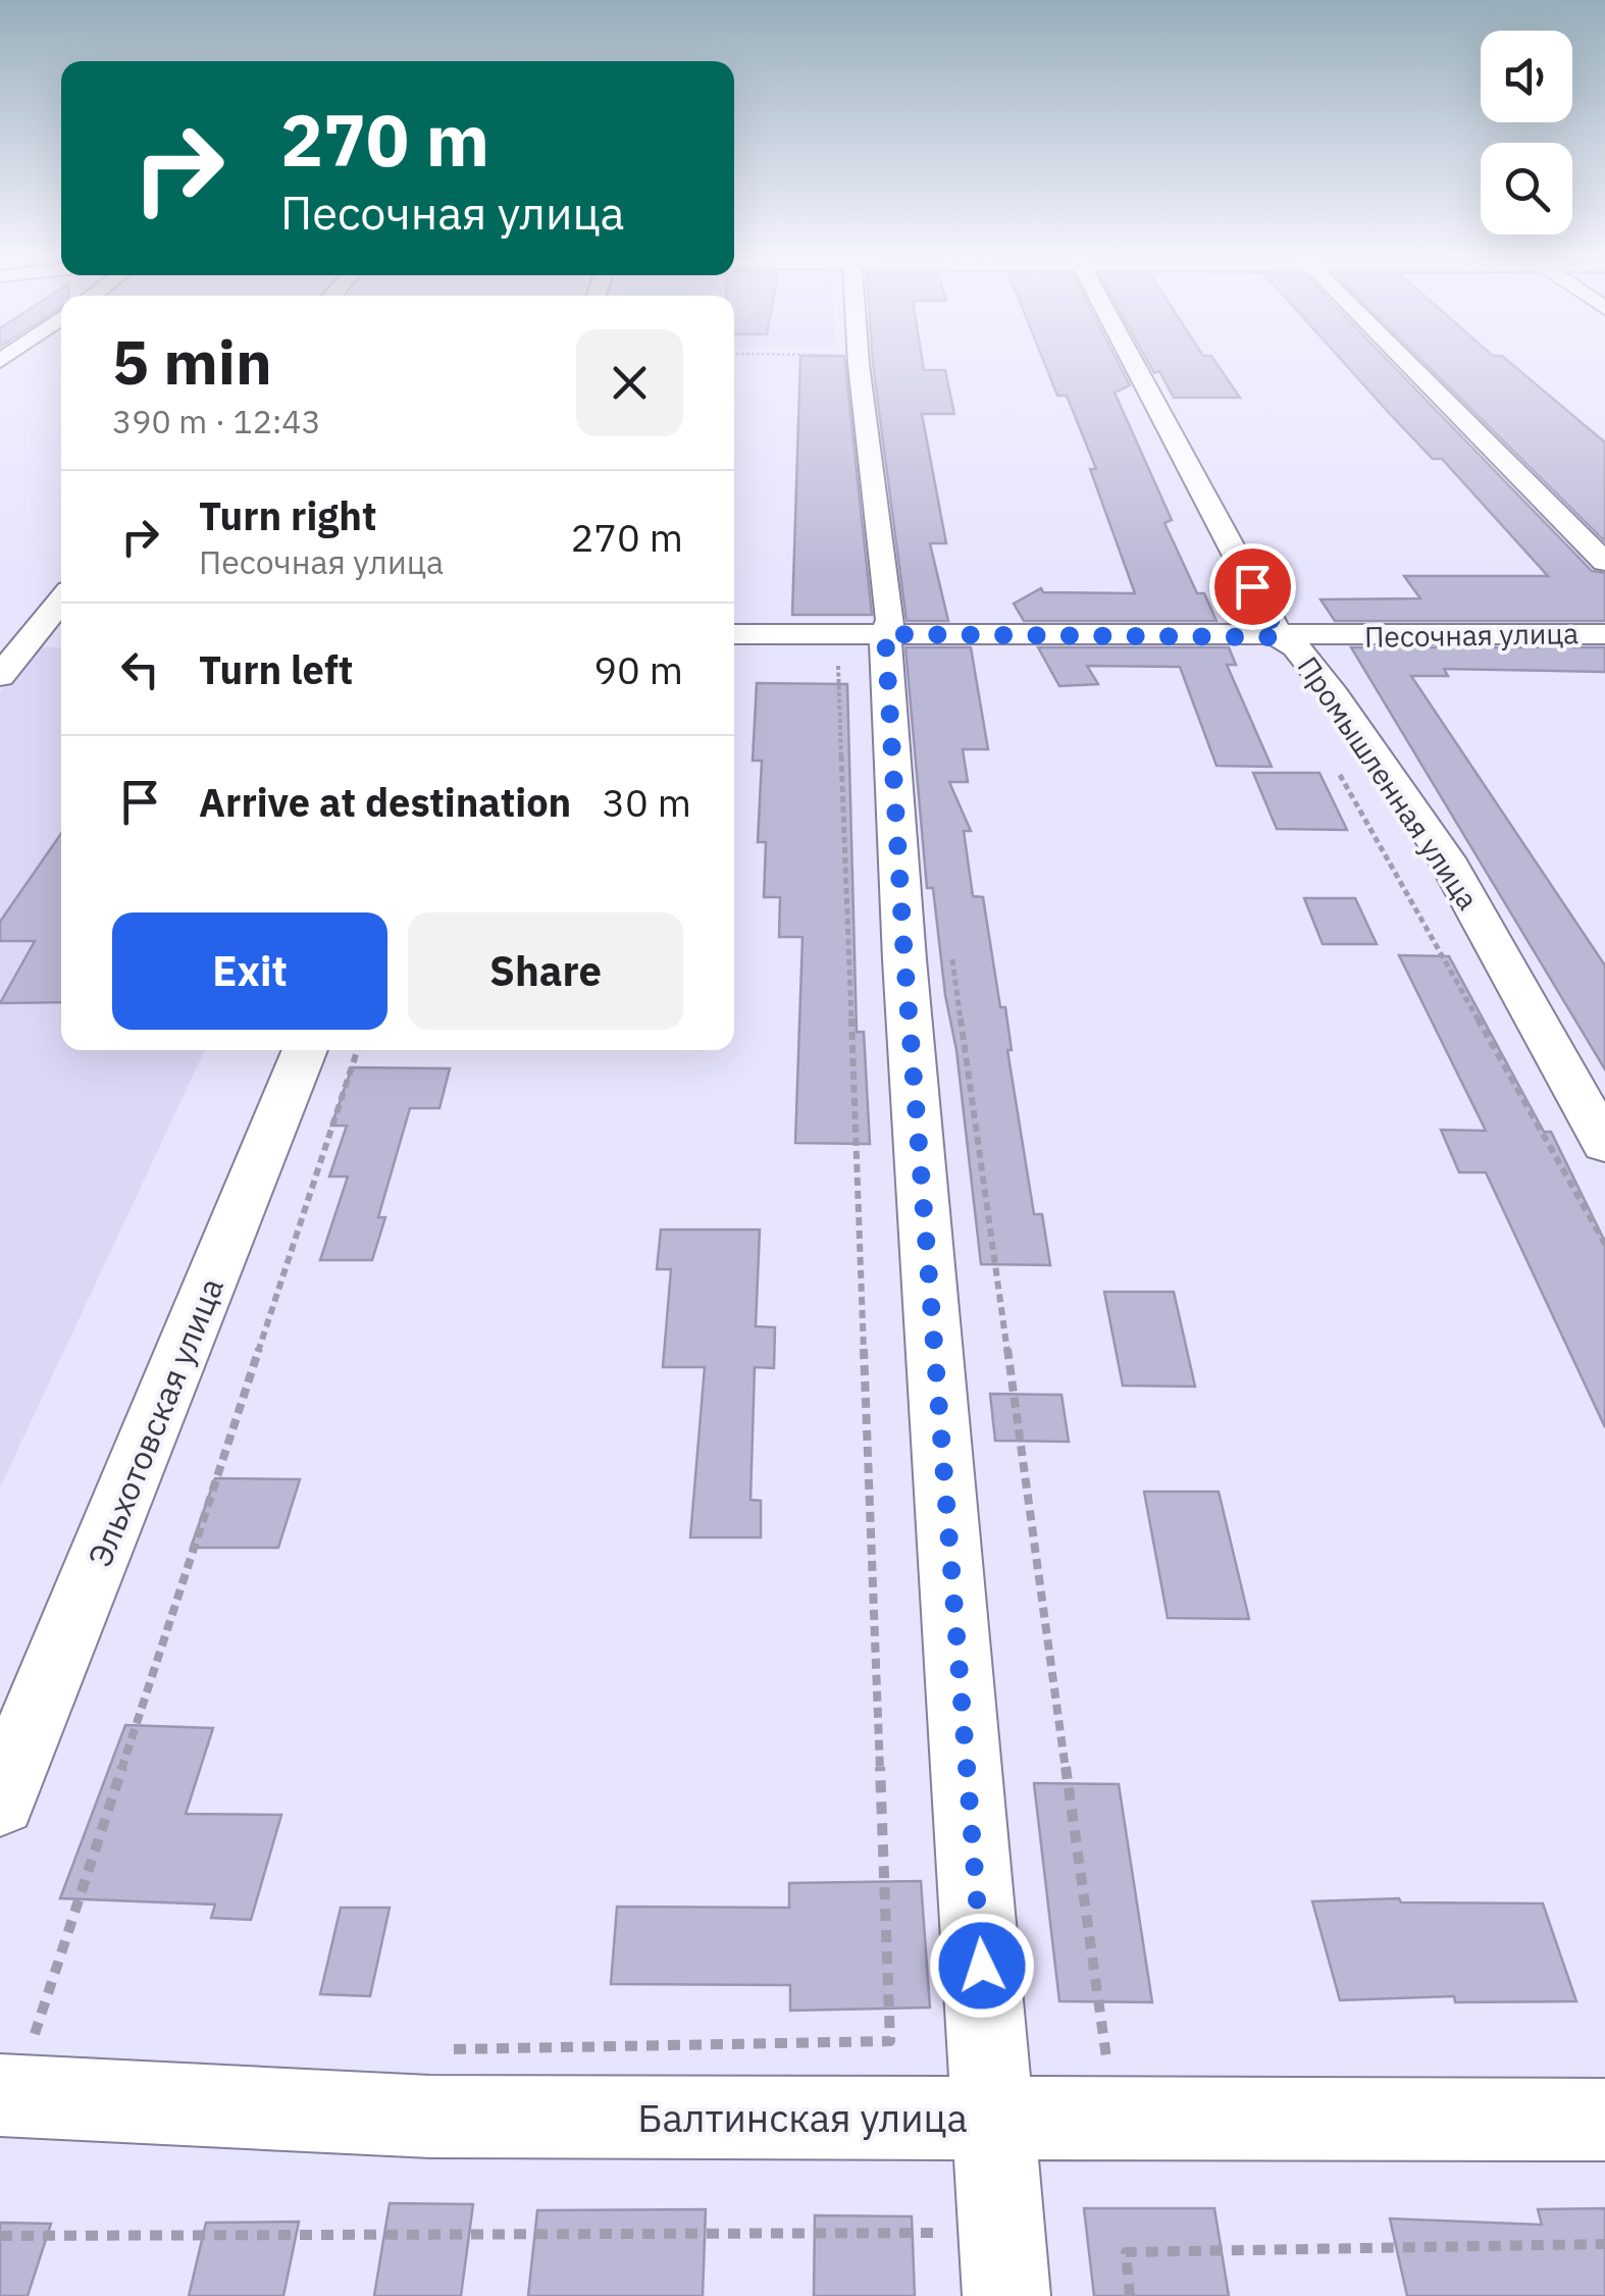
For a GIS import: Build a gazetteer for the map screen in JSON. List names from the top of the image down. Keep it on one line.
{"streets":{"street":["Песочная улица","Промышленная улица","Эльхотовская улица","Балтинская улица"]},"crossings":[["Песочная улица","Промышленная улица"]],"page":{"turn":["270 m","Песочная улица"],"heading":["5 min","390 m · 12:43"],"list":[{"name":"Turn right","note":"Песочная улица","value":"270 m"},{"name":"Turn left","value":"90 m"},{"name":"Arrive at destination","value":"30 m"}],"buttons":["Exit","Share"]}}
